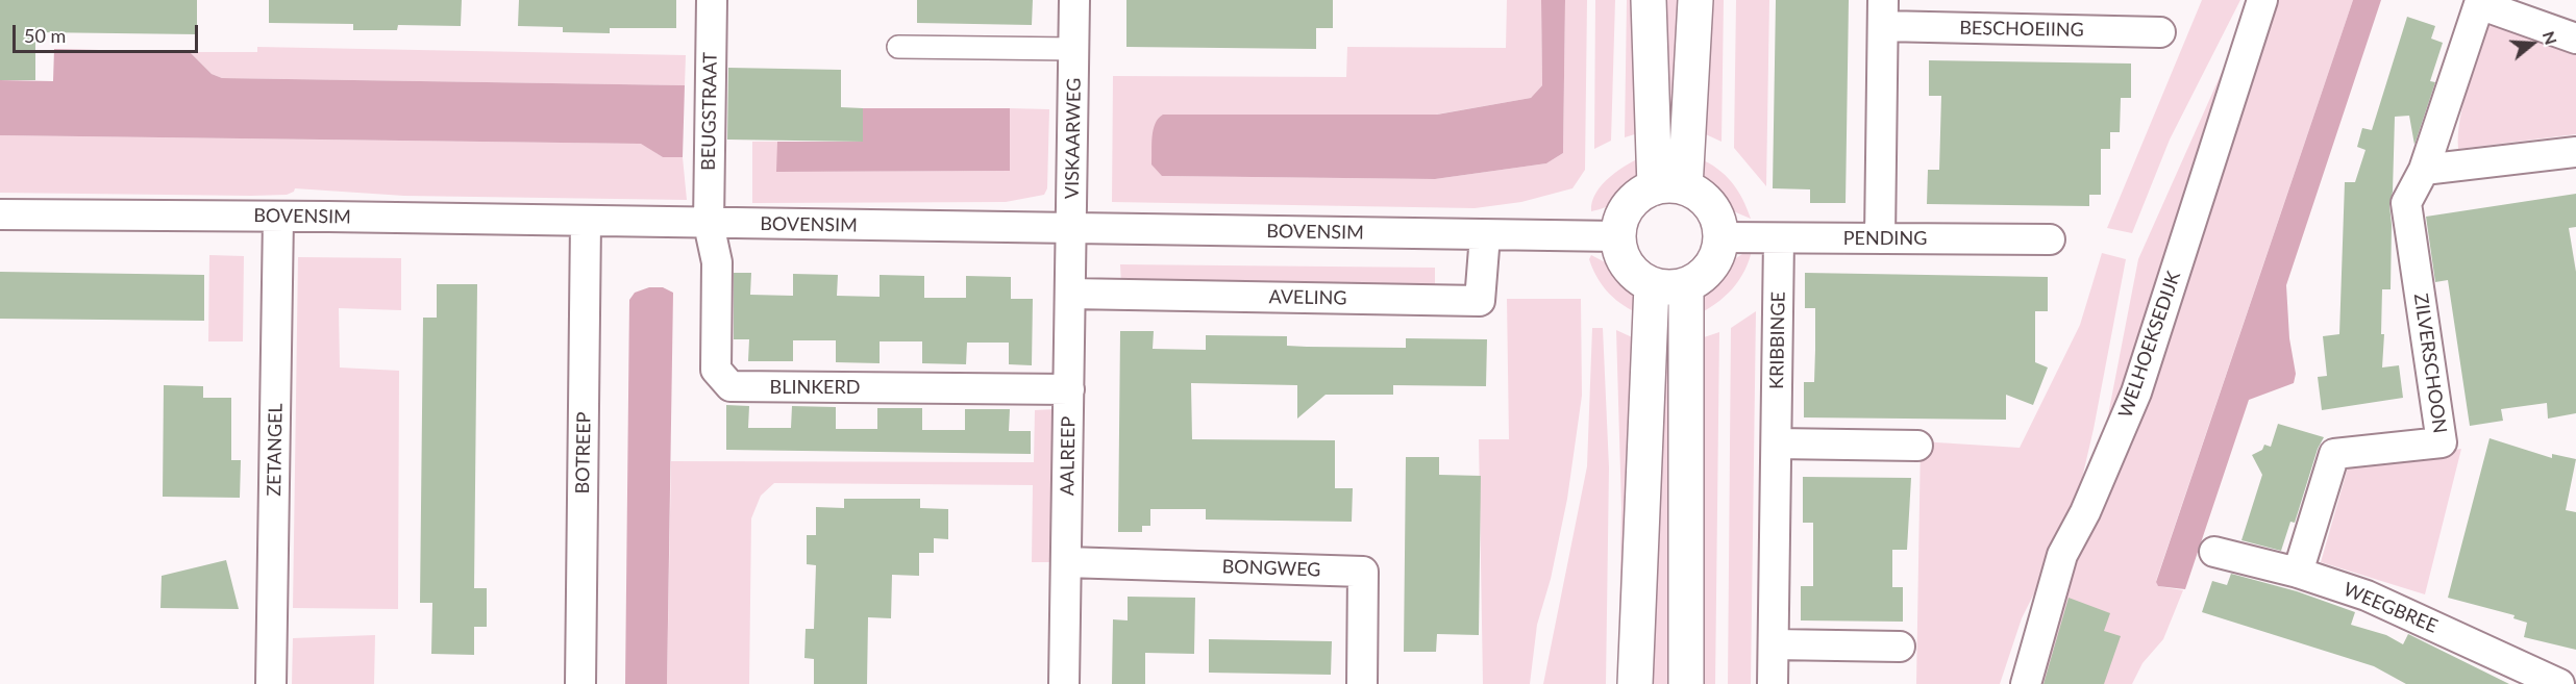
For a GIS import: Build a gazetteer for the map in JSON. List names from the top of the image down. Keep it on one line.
{"streets":{"street":["BESCHOEIING","BEUGSTRAAT","VISKAARWEG","BOVENSIM","PENDING","AVELING","KRIBBINGE","WELHOEKSEDIJK","ZILVERSCHOON","BLINKERD","ZETANGEL","BOTREEP","AALREEP","BONGWEG","WEEGBREE"]},"crossings":[["BESCHOEIING","PENDING"],["BEUGSTRAAT","BOVENSIM"],["BEUGSTRAAT","BLINKERD"],["VISKAARWEG","BOVENSIM"],["VISKAARWEG","AALREEP"],["BOVENSIM","PENDING"],["BOVENSIM","AVELING"],["BOVENSIM","BLINKERD"],["BOVENSIM","ZETANGEL"],["BOVENSIM","BOTREEP"],["BOVENSIM","AALREEP"],["PENDING","KRIBBINGE"],["AVELING","AALREEP"],["ZILVERSCHOON","WEEGBREE"],["BLINKERD","AALREEP"],["AALREEP","BONGWEG"]],"scale_bar":"50 m","north":"right"}
